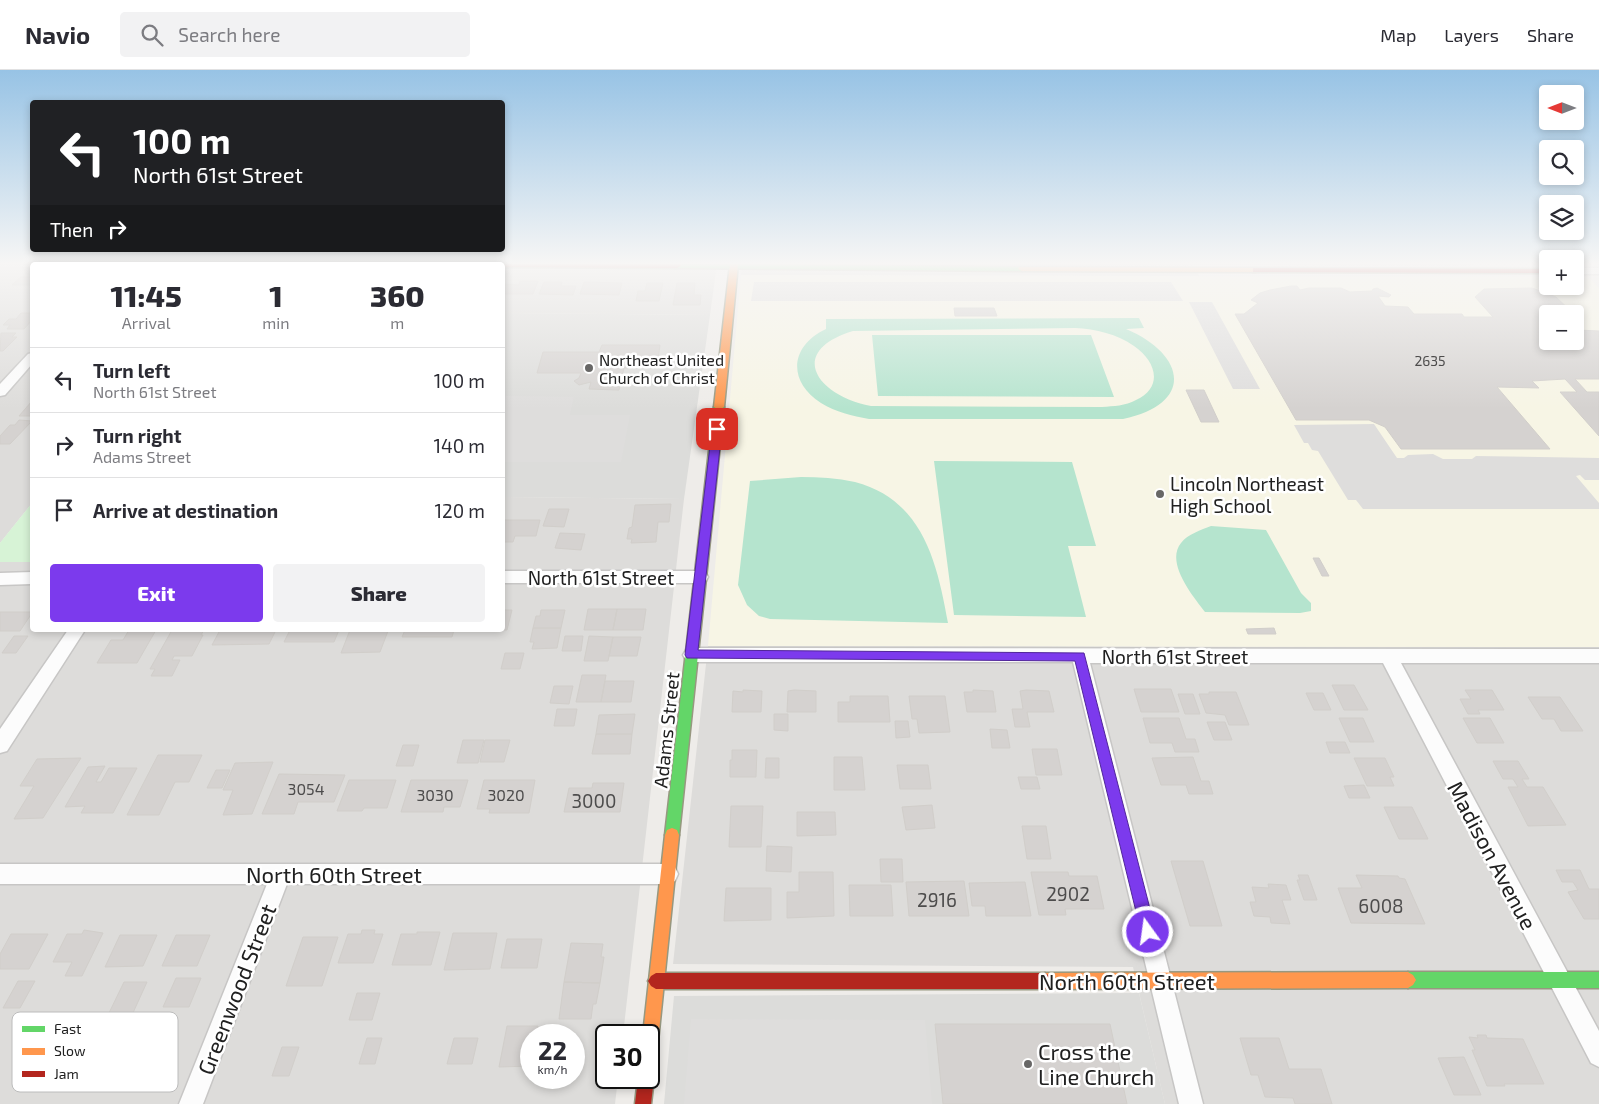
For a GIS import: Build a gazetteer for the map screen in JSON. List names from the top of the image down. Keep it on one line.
{"streets":{"street":["North 61st Street","Adams Street","Madison Avenue","North 60th Street","Greenwood Street"]},"crossings":[["North 61st Street","Adams Street"],["North 61st Street","Madison Avenue"],["Adams Street","North 60th Street"],["Madison Avenue","North 60th Street"],["North 60th Street","Greenwood Street"]],"places":["Northeast United Church of Christ","Lincoln Northeast High School","Cross the Line Church"],"house_numbers":["2635","3054","3030","3020","3000","2902","2916","6008"],"legend":["Fast","Slow","Jam"],"north":"left","page":{"header":"Navio","search":"Search here","nav":["Map","Layers","Share"],"map_buttons":["+","−"],"turn":["100 m","North 61st Street"],"then":"Then","eta":["11:45","Arrival","1","min","360","m"],"list":[{"name":"Turn left","note":"North 61st Street","value":"100 m"},{"name":"Turn right","note":"Adams Street","value":"140 m"},{"name":"Arrive at destination","value":"120 m"}],"buttons":["Exit","Share"],"speed":"22 km/h","limit":"30"}}
